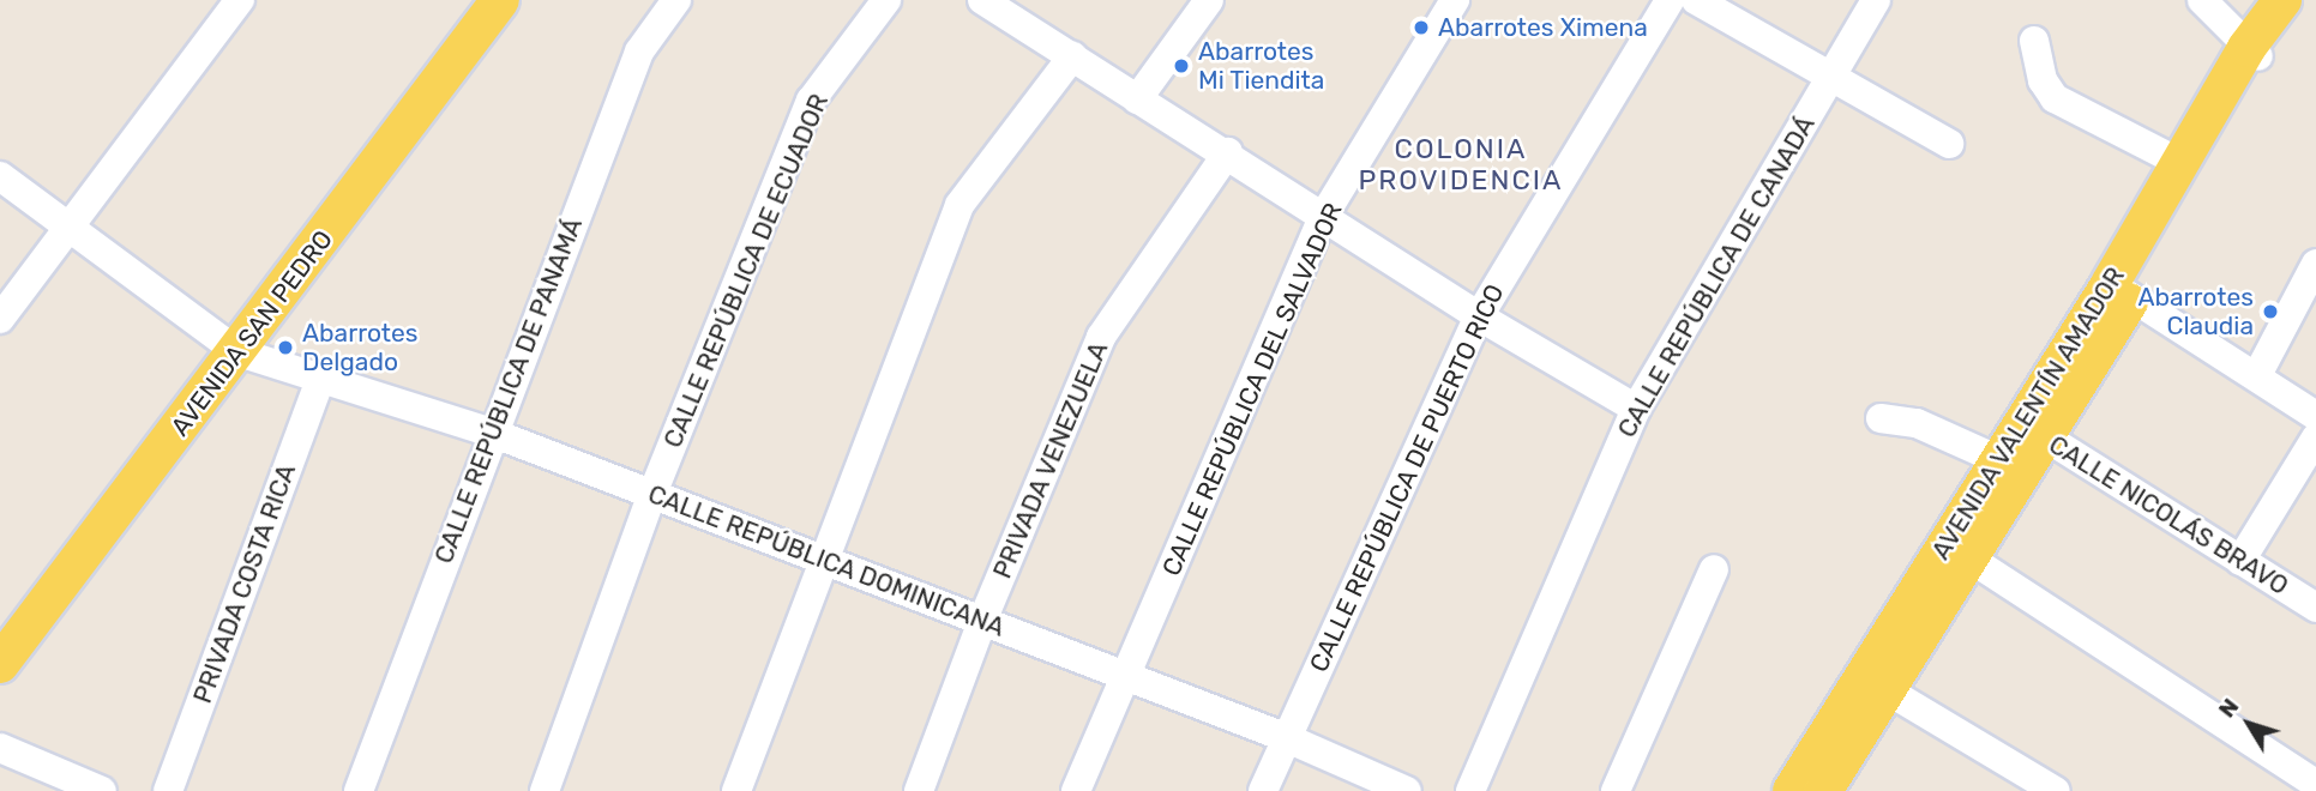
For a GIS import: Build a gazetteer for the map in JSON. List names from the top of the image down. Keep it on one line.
{"streets":{"main road":["AVENIDA SAN PEDRO","AVENIDA VALENTÍN AMADOR"],"street":["CALLE REPÚBLICA DE ECUADOR","CALLE REPÚBLICA DE CANADÁ","CALLE REPÚBLICA DEL SALVADOR","CALLE REPÚBLICA DE PANAMÁ","PRIVADA VENEZUELA","CALLE REPÚBLICA DE PUERTO RICO","CALLE NICOLÁS BRAVO","CALLE REPÚBLICA DOMINICANA","PRIVADA COSTA RICA"]},"crossings":[["CALLE REPÚBLICA DE ECUADOR","CALLE REPÚBLICA DOMINICANA"],["AVENIDA SAN PEDRO","CALLE REPÚBLICA DOMINICANA"],["CALLE REPÚBLICA DEL SALVADOR","CALLE REPÚBLICA DOMINICANA"],["CALLE REPÚBLICA DE PANAMÁ","CALLE REPÚBLICA DOMINICANA"],["AVENIDA VALENTÍN AMADOR","CALLE NICOLÁS BRAVO"],["PRIVADA VENEZUELA","CALLE REPÚBLICA DOMINICANA"],["CALLE REPÚBLICA DE PUERTO RICO","CALLE REPÚBLICA DOMINICANA"],["CALLE REPÚBLICA DOMINICANA","PRIVADA COSTA RICA"]],"districts":["COLONIA PROVIDENCIA"],"places":["Abarrotes Ximena","Abarrotes Mi Tiendita","Abarrotes Claudia","Abarrotes Delgado"],"north":"top left"}
